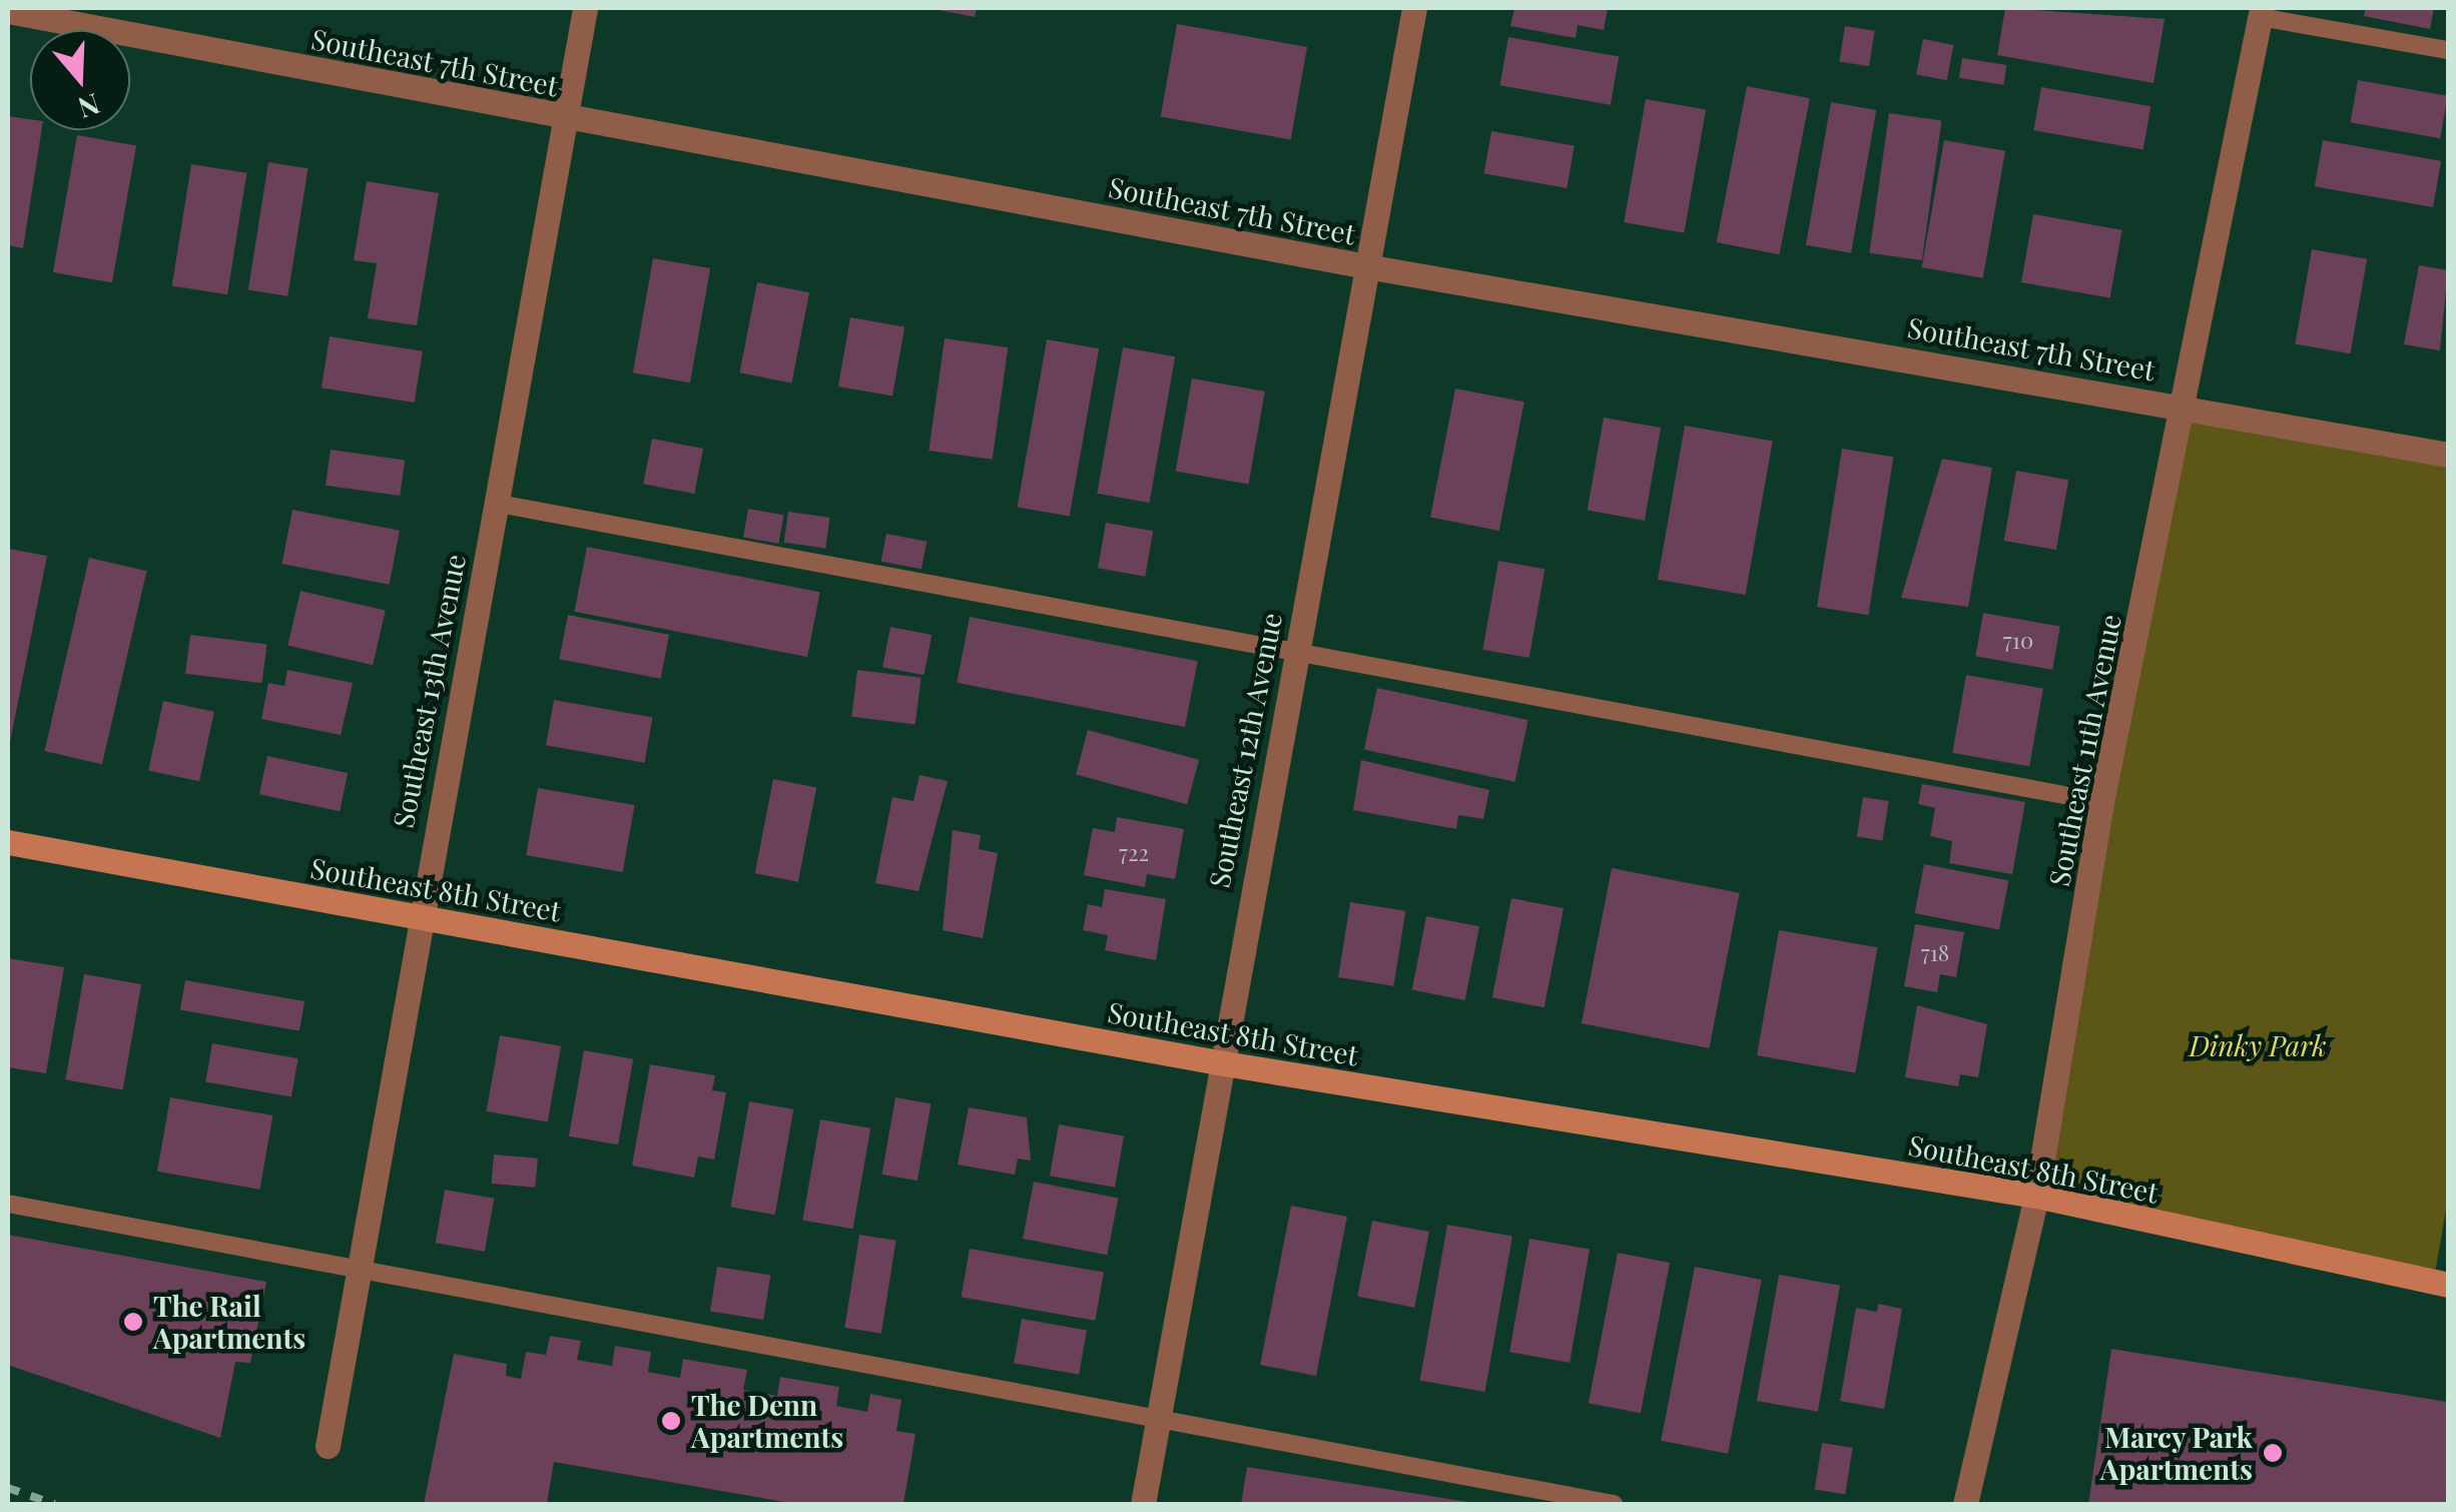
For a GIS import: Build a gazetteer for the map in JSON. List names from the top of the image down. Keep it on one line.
{"streets":{"street":["Southeast 7th Street","Southeast 13th Avenue","Southeast 12th Avenue","Southeast 11th Avenue","Southeast 8th Street"]},"crossings":[["Southeast 7th Street","Southeast 13th Avenue"],["Southeast 7th Street","Southeast 12th Avenue"],["Southeast 7th Street","Southeast 11th Avenue"],["Southeast 13th Avenue","Southeast 8th Street"],["Southeast 12th Avenue","Southeast 8th Street"],["Southeast 11th Avenue","Southeast 8th Street"]],"parks":["Dinky Park"],"places":["The Rail Apartments","The Denn Apartments","Marcy Park Apartments"],"house_numbers":["710","722","718"],"north":"bottom"}
